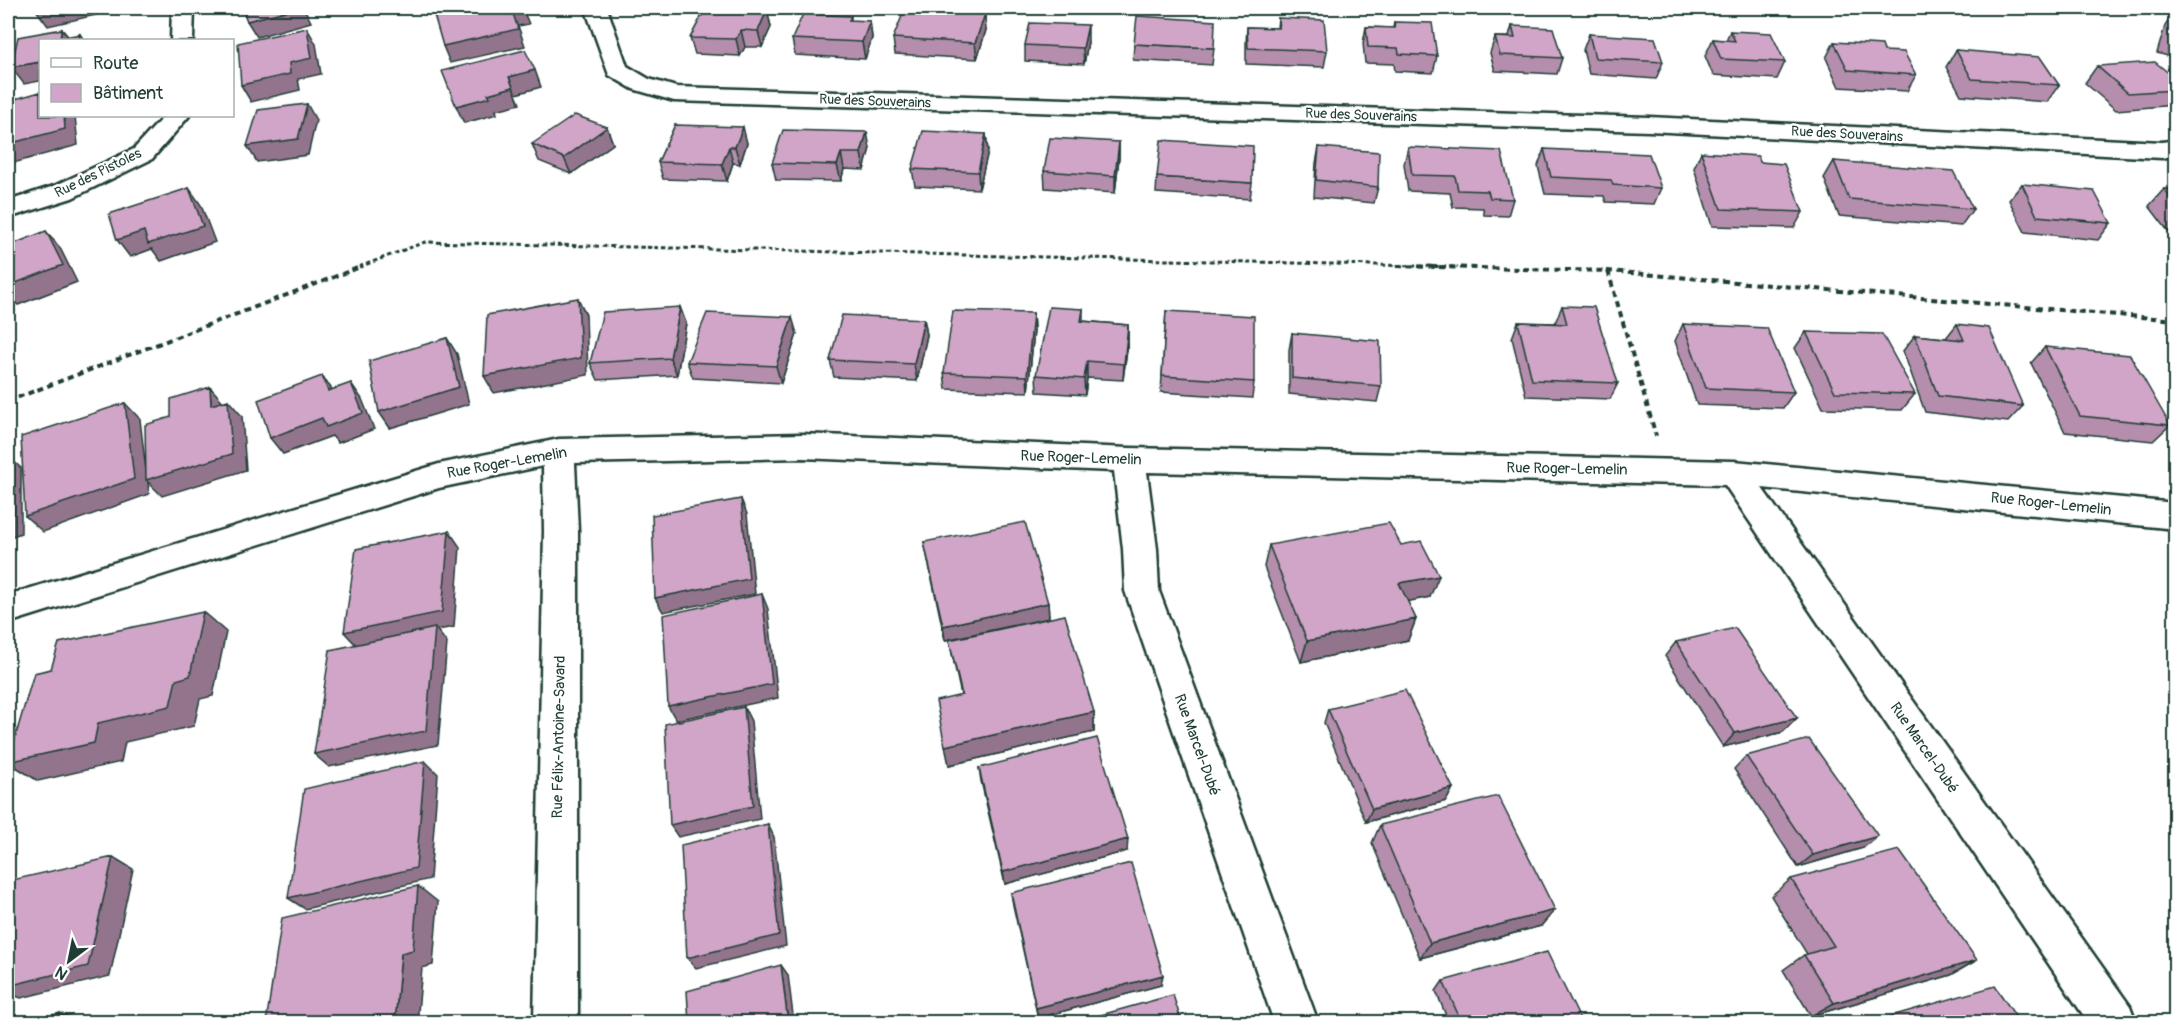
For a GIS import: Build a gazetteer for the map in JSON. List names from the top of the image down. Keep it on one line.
{"streets":{"street":["Rue des Souverains","Rue des Pistoles","Rue Roger-Lemelin","Rue Félix-Antoine-Savard","Rue Marcel-Dubé"]},"crossings":[["Rue Roger-Lemelin","Rue Félix-Antoine-Savard"],["Rue Roger-Lemelin","Rue Marcel-Dubé"]],"legend":["Route","Bâtiment"],"north":"bottom left"}
